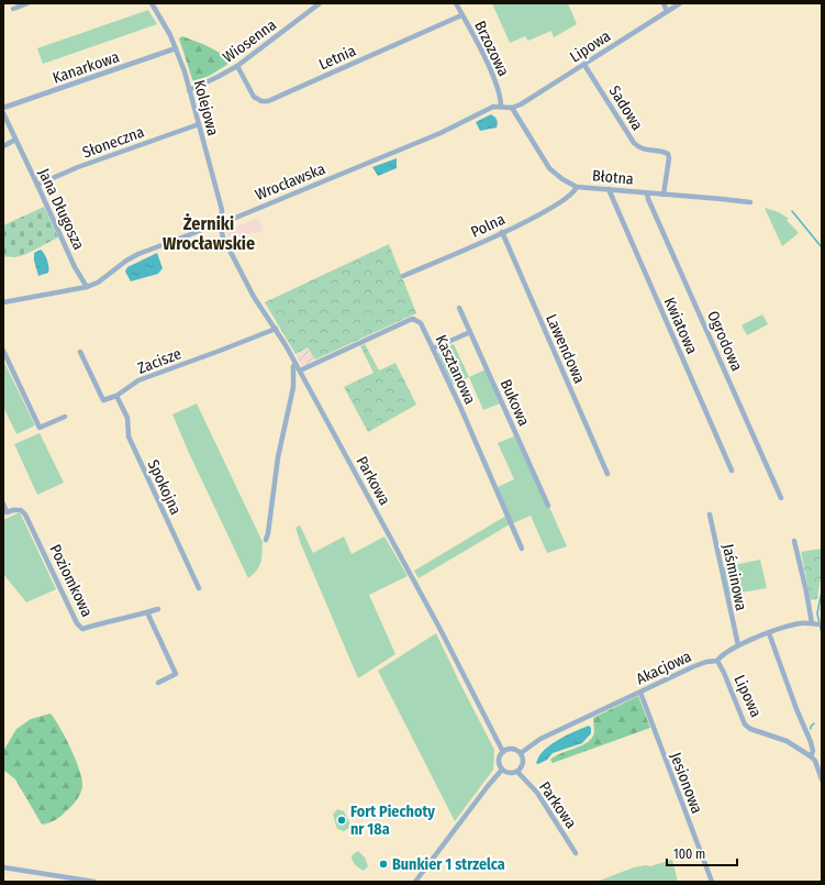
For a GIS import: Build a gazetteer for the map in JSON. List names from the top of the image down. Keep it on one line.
{"streets":{"street":["Wiosenna","Lipowa","Brzozowa","Letnia","Kanarkowa","Kolejowa","Sadowa","Słoneczna","Błotna","Wrocławska","Jana Długosza","Polna","Kwiatowa","Ogrodowa","Lawendowa","Zacisze","Kasztanowa","Bukowa","Parkowa","Spokojna","Jaśminowa","Poziomkowa","Akacjowa","Jesionowa"]},"crossings":[["Wiosenna","Letnia"],["Wiosenna","Kolejowa"],["Lipowa","Sadowa"],["Lipowa","Błotna"],["Lipowa","Akacjowa"],["Brzozowa","Letnia"],["Brzozowa","Wrocławska"],["Kanarkowa","Kolejowa"],["Kolejowa","Słoneczna"],["Kolejowa","Wrocławska"],["Kolejowa","Parkowa"],["Sadowa","Błotna"],["Słoneczna","Jana Długosza"],["Błotna","Polna"],["Błotna","Kwiatowa"],["Błotna","Ogrodowa"],["Wrocławska","Jana Długosza"],["Wrocławska","Parkowa"],["Polna","Lawendowa"],["Zacisze","Parkowa"],["Zacisze","Spokojna"],["Kasztanowa","Parkowa"],["Parkowa","Akacjowa"],["Jaśminowa","Akacjowa"],["Akacjowa","Jesionowa"]],"districts":["Żerniki Wrocławskie"],"places":["Fort Piechoty nr 18a","Bunkier 1 strzelca"],"scale_bar":"100 m"}
